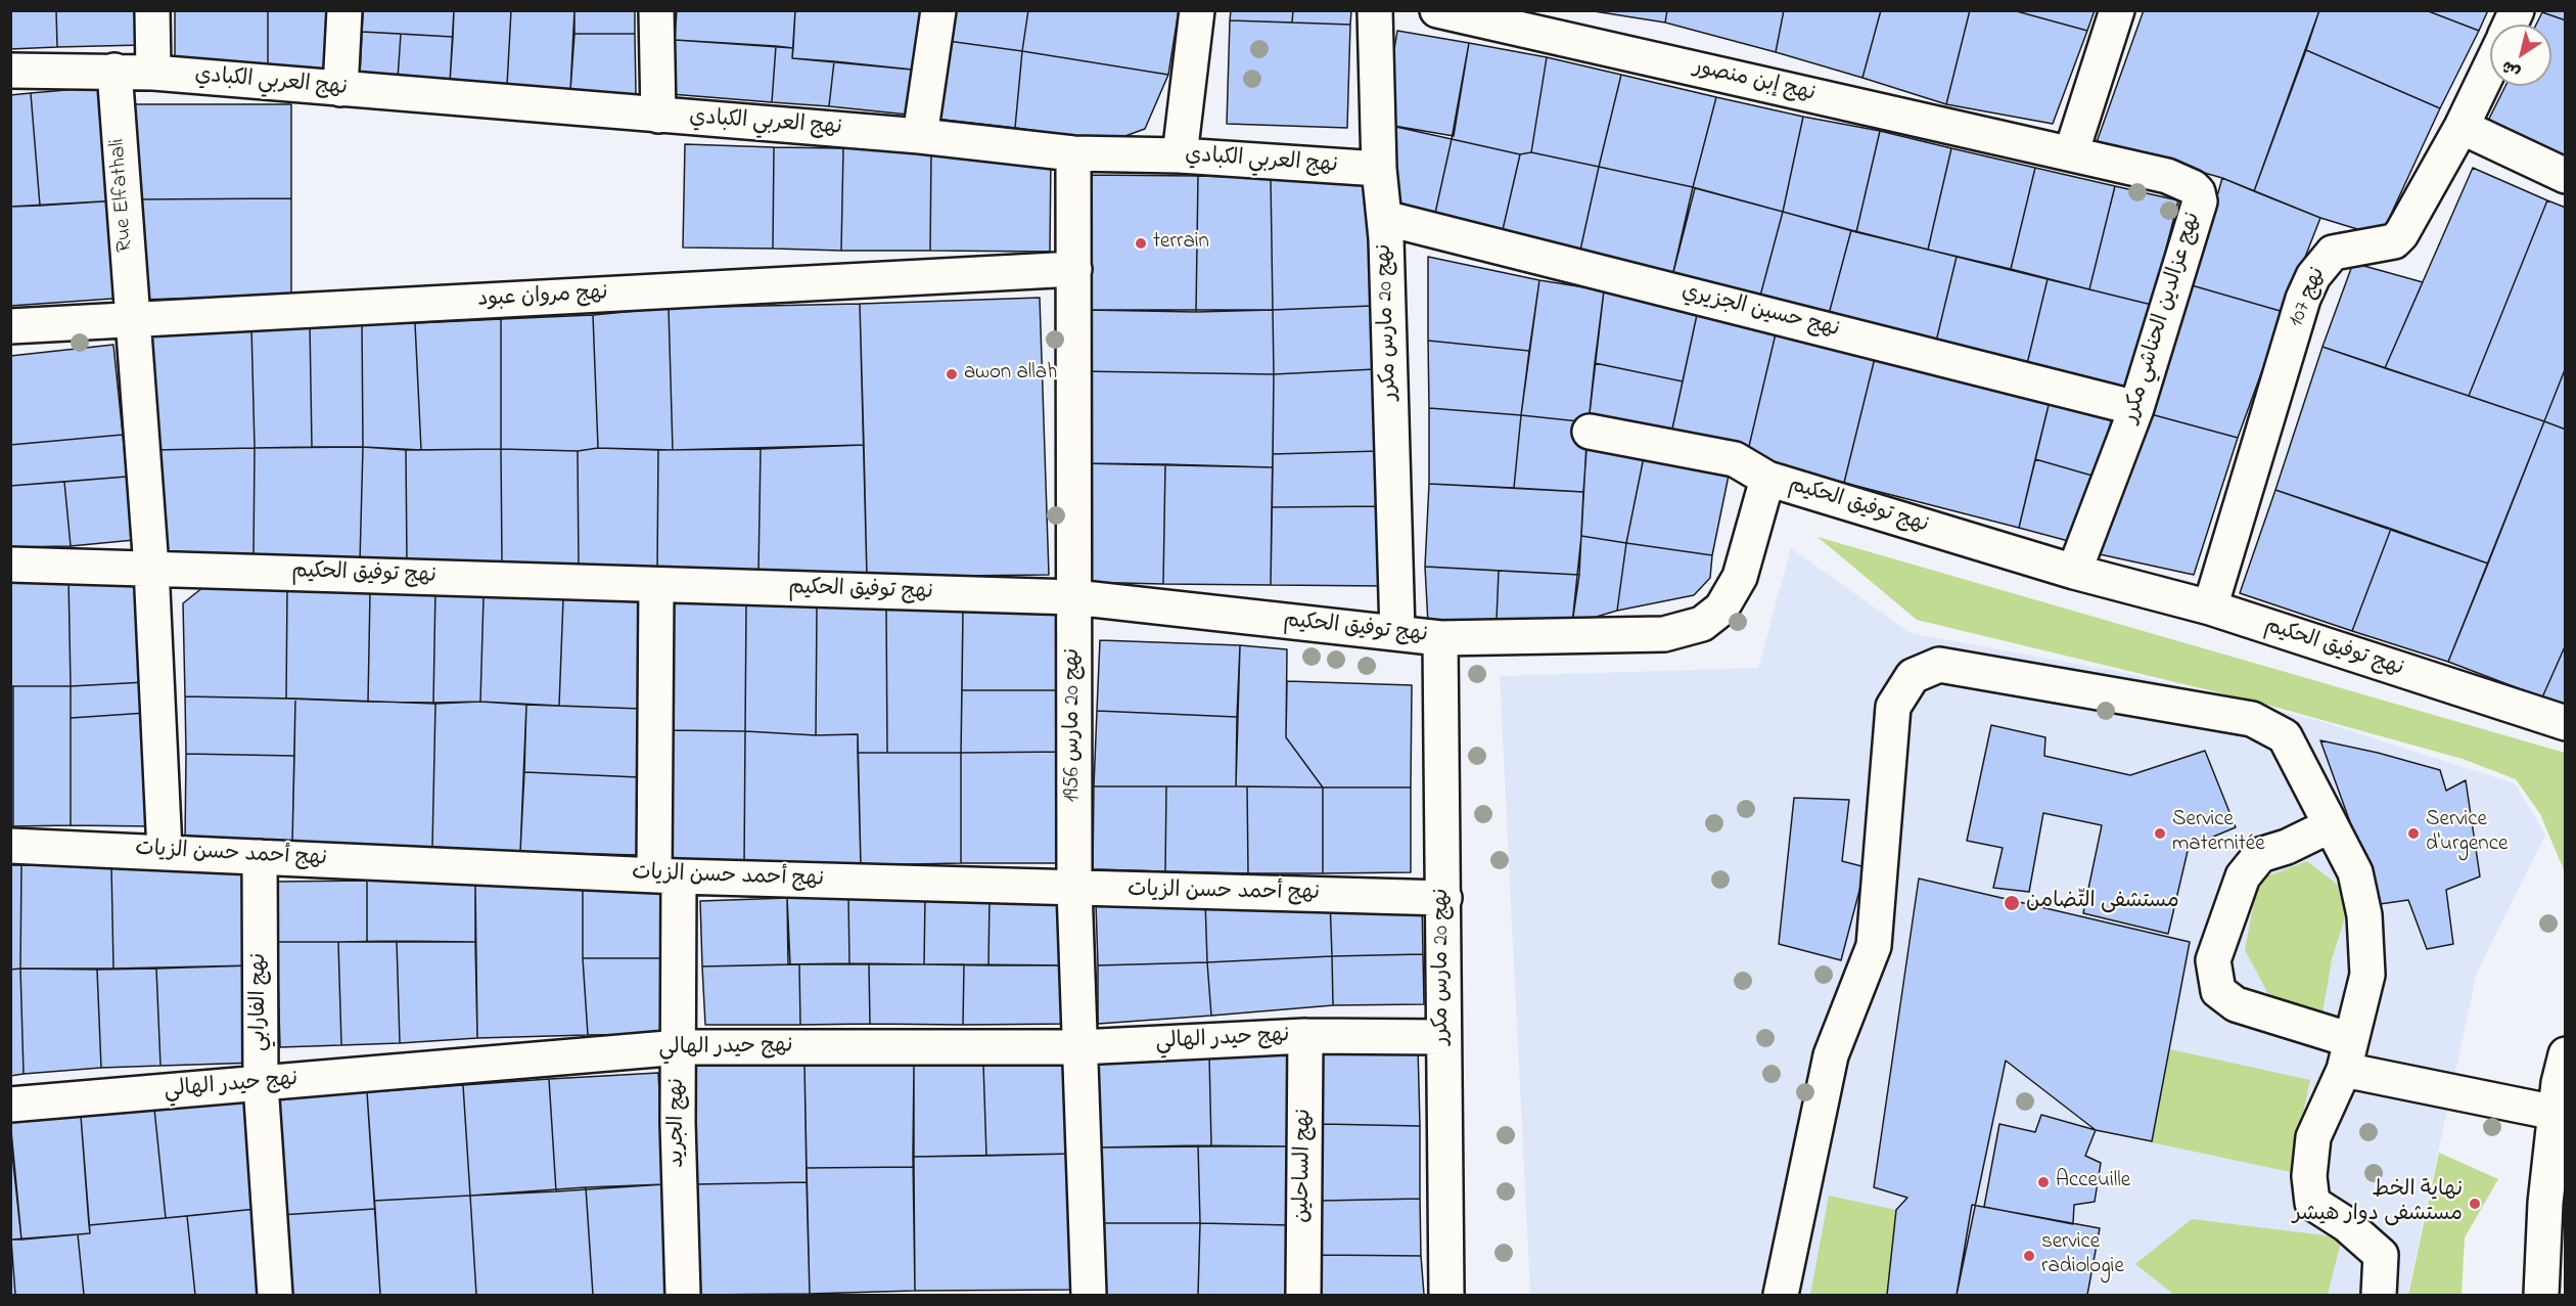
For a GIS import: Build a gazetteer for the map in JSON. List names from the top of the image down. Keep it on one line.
{"streets":{"street":["نهج إبن منصور","نهج العربي الكبادي","Rue Elfathali","نهج مروان عبود","نهج 107","نهج حسين الجزيري","نهج عزالدين الحناشي مكرر","نهج 20 مارس مكرر","نهج توفيق الحكيم","نهج 20 مارس 1956","نهج أحمد حسن الزيات","نهج الفارابي","نهج حيدر الهالي","نهج الجريد","نهج الساحلين"]},"crossings":[["نهج إبن منصور","نهج عزالدين الحناشي مكرر"],["نهج العربي الكبادي","نهج 20 مارس مكرر"],["نهج العربي الكبادي","نهج 20 مارس 1956"],["Rue Elfathali","نهج مروان عبود"],["Rue Elfathali","نهج توفيق الحكيم"],["Rue Elfathali","نهج أحمد حسن الزيات"],["نهج مروان عبود","نهج 20 مارس 1956"],["نهج 107","نهج توفيق الحكيم"],["نهج حسين الجزيري","نهج عزالدين الحناشي مكرر"],["نهج حسين الجزيري","نهج 20 مارس مكرر"],["نهج عزالدين الحناشي مكرر","نهج توفيق الحكيم"],["نهج 20 مارس مكرر","نهج توفيق الحكيم"],["نهج 20 مارس مكرر","نهج أحمد حسن الزيات"],["نهج 20 مارس مكرر","نهج حيدر الهالي"],["نهج توفيق الحكيم","نهج 20 مارس 1956"],["نهج توفيق الحكيم","نهج الجريد"],["نهج 20 مارس 1956","نهج أحمد حسن الزيات"],["نهج 20 مارس 1956","نهج حيدر الهالي"],["نهج أحمد حسن الزيات","نهج الفارابي"],["نهج أحمد حسن الزيات","نهج الجريد"],["نهج الفارابي","نهج حيدر الهالي"],["نهج حيدر الهالي","نهج الجريد"],["نهج حيدر الهالي","نهج الساحلين"]],"places":["terrain","awon allah","Service maternitée","Service d'urgence","مستشفى التّضامن","Acceuille","نهاية الخط مستشفى دوار هيشر","service radiologie"],"north":"bottom left"}
